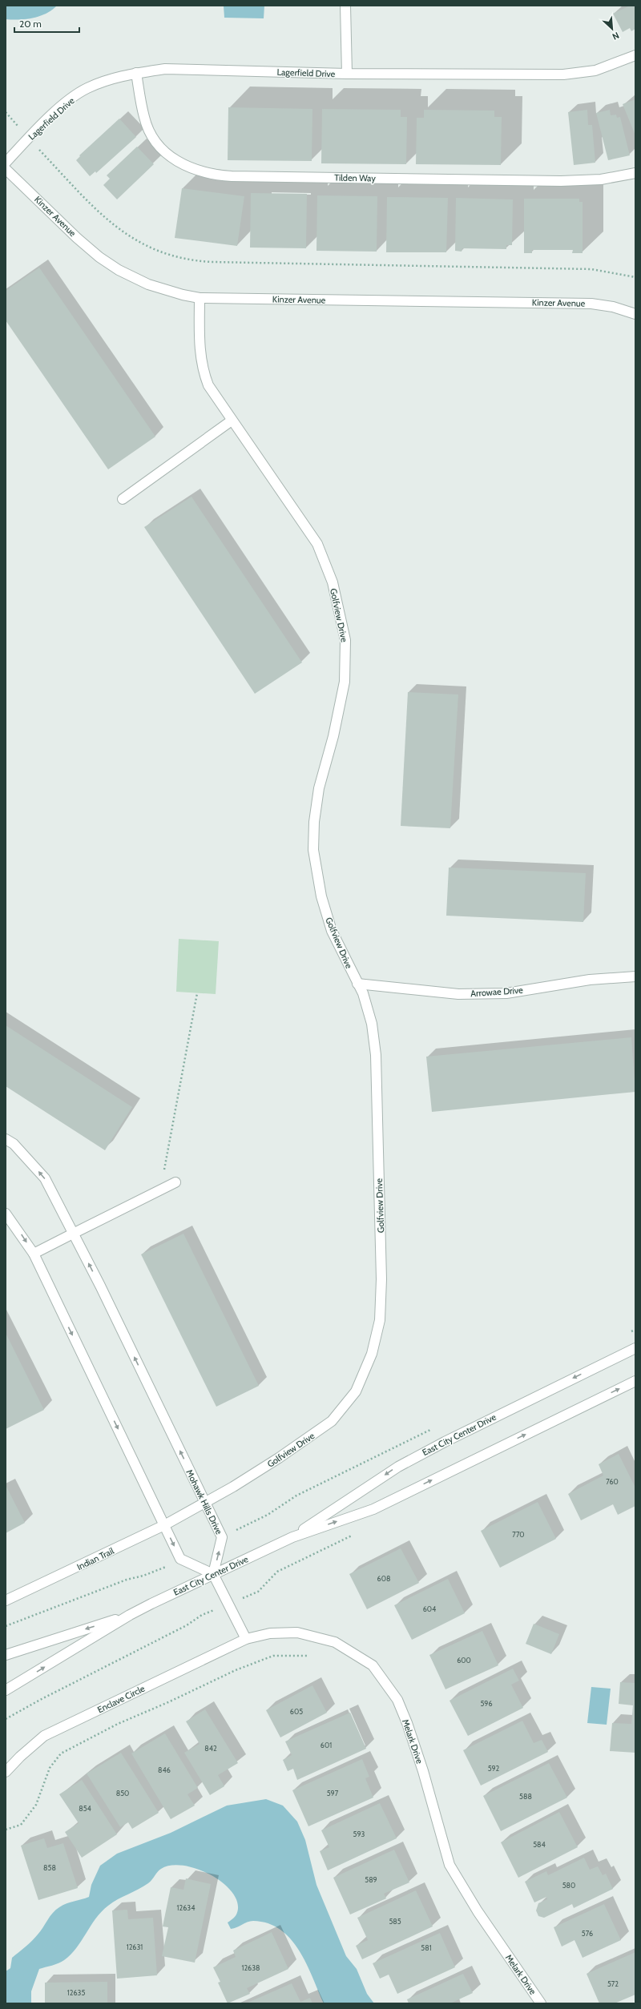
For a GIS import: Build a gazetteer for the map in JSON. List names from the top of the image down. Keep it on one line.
{"streets":{"street":["Lagerfield Drive","Tilden Way","Kinzer Avenue","Golfview Drive","Arrowae Drive","East City Center Drive","Mohawk Hills Drive","Indian Trail","Enclave Circle","Melark Drive"]},"crossings":[["Lagerfield Drive","Tilden Way"],["Kinzer Avenue","Golfview Drive"],["Golfview Drive","Arrowae Drive"],["Golfview Drive","Mohawk Hills Drive"],["Golfview Drive","Indian Trail"],["East City Center Drive","Mohawk Hills Drive"],["Enclave Circle","Melark Drive"]],"house_numbers":["760","770","608","604","600","596","605","601","842","592","846","850","597","588","854","593","584","858","589","580","12634","585","576","12631","581","12638","572","12635"],"scale_bar":"20 m","north":"bottom right"}
